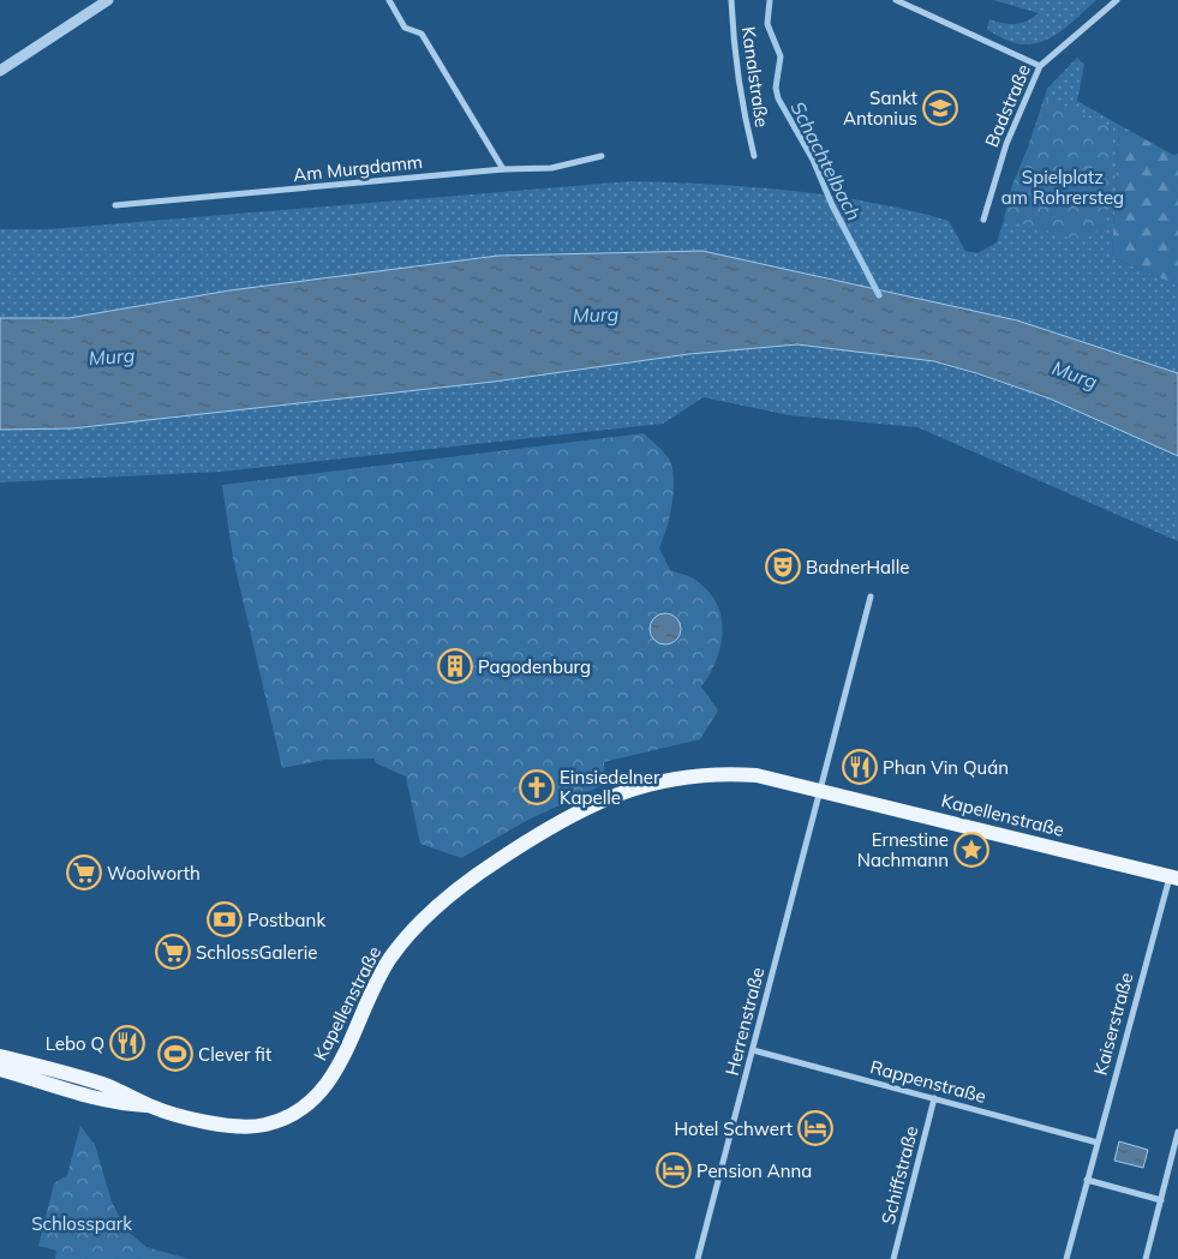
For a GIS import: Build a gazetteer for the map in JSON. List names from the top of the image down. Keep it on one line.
{"streets":{"main road":["Kapellenstraße"],"street":["Kanalstraße","Badstraße","Am Murgdamm","Herrenstraße","Kaiserstraße","Rappenstraße","Schiffstraße"]},"crossings":[["Kapellenstraße","Herrenstraße"],["Kapellenstraße","Kaiserstraße"],["Herrenstraße","Rappenstraße"],["Kaiserstraße","Rappenstraße"],["Rappenstraße","Schiffstraße"]],"water":["Schachtelbach","Murg"],"parks":["Spielplatz am Rohrersteg","Schlosspark"],"places":{"school or university":["Sankt Antonius"],"theatre":["BadnerHalle"],"building":["Pagodenburg"],"restaurant":["Phan Vin Quán","Lebo Q"],"church":["Einsiedelner Kapelle"],"place":["Ernestine Nachmann"],"supermarket":["Woolworth","SchlossGalerie"],"bank":["Postbank"],"sports":["Clever fit"],"hotel":["Hotel Schwert","Pension Anna"]}}
